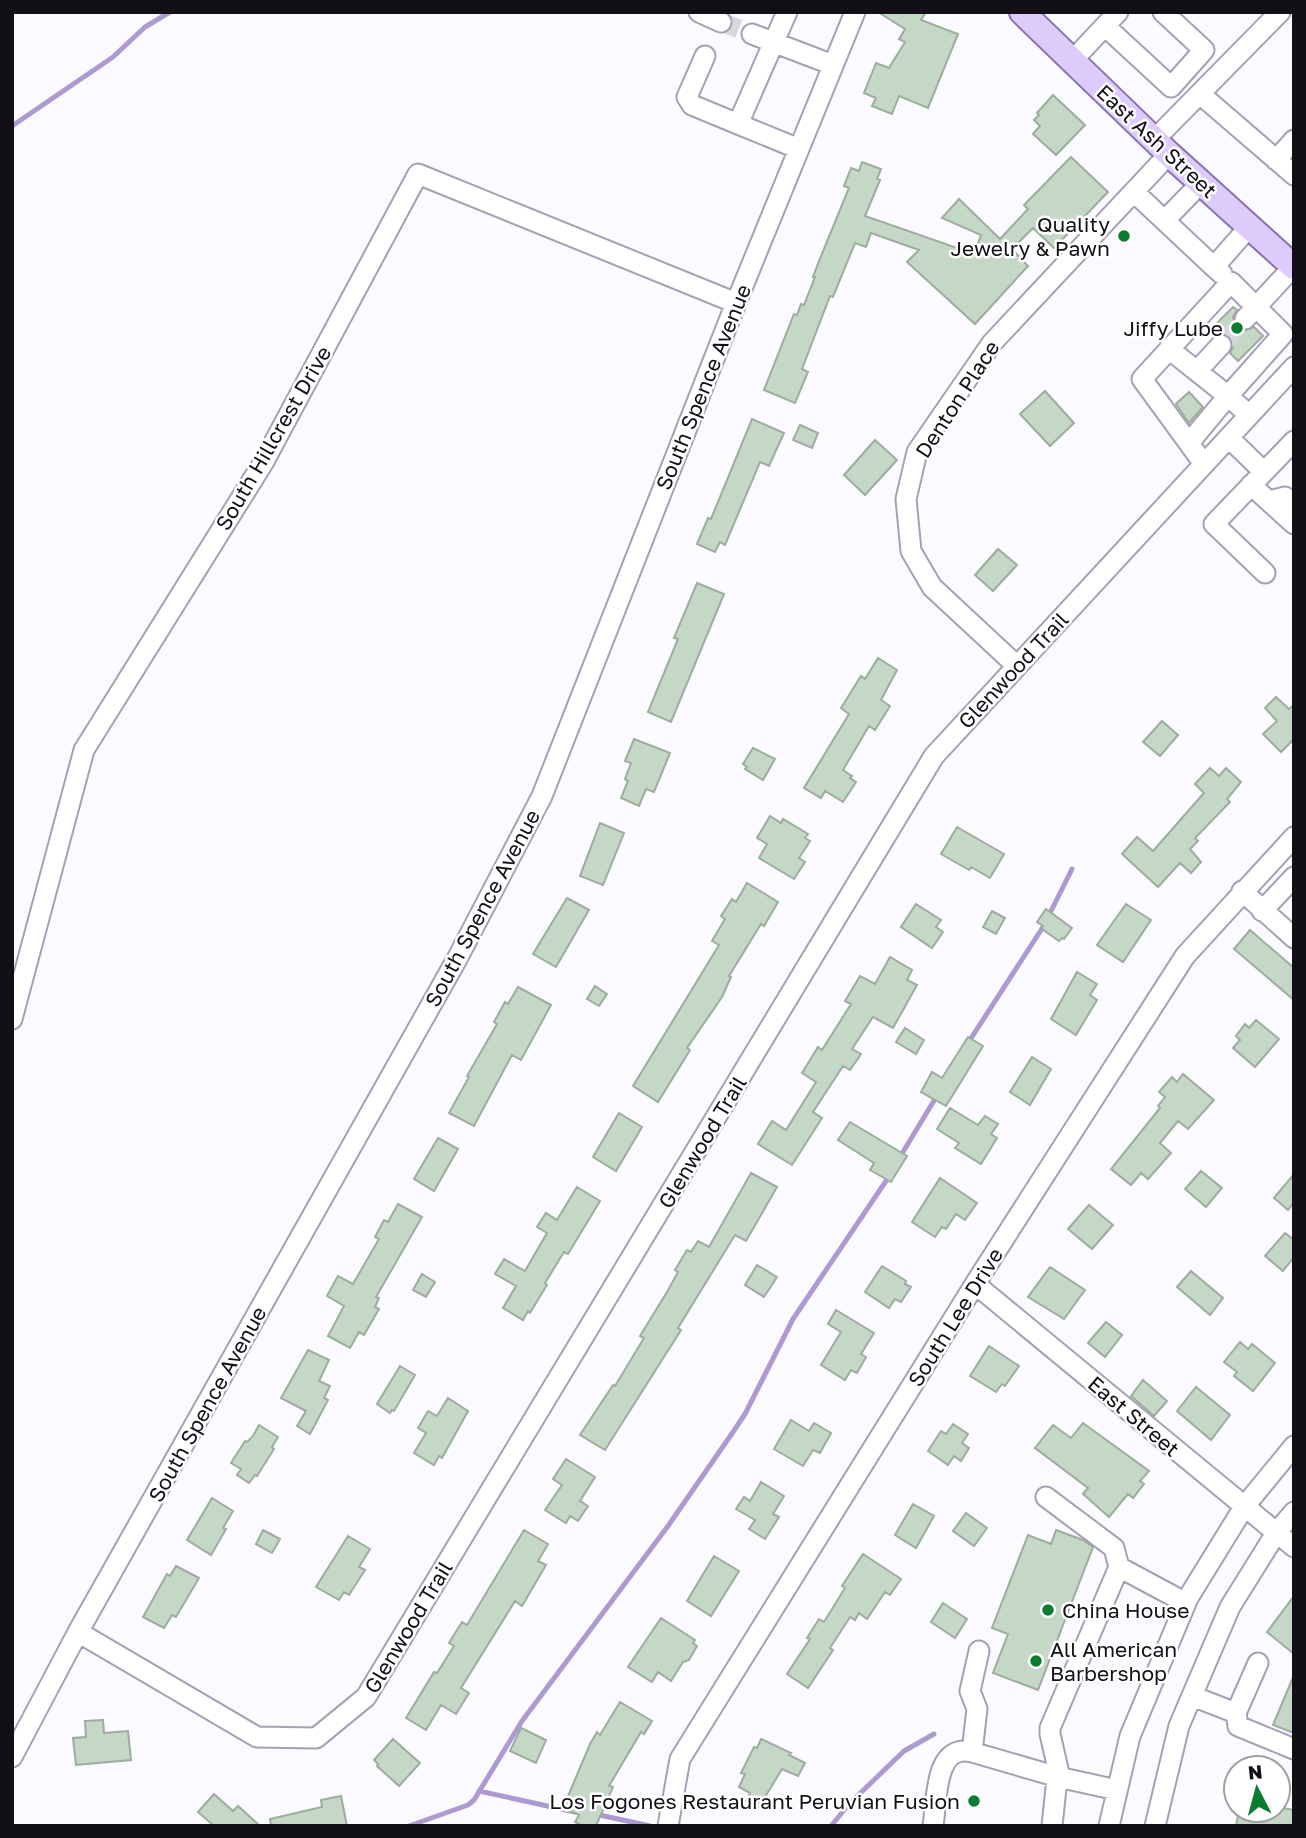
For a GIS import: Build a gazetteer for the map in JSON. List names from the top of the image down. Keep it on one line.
{"streets":{"main road":["East Ash Street"],"street":["South Spence Avenue","Denton Place","South Hillcrest Drive","Glenwood Trail","South Lee Drive","East Street"]},"crossings":[["East Ash Street","Denton Place"],["South Spence Avenue","South Hillcrest Drive"],["South Spence Avenue","Glenwood Trail"],["Denton Place","Glenwood Trail"],["South Lee Drive","East Street"]],"places":["Quality Jewelry & Pawn","Jiffy Lube","China House","All American Barbershop","Los Fogones Restaurant Peruvian Fusion"],"north":"top"}
